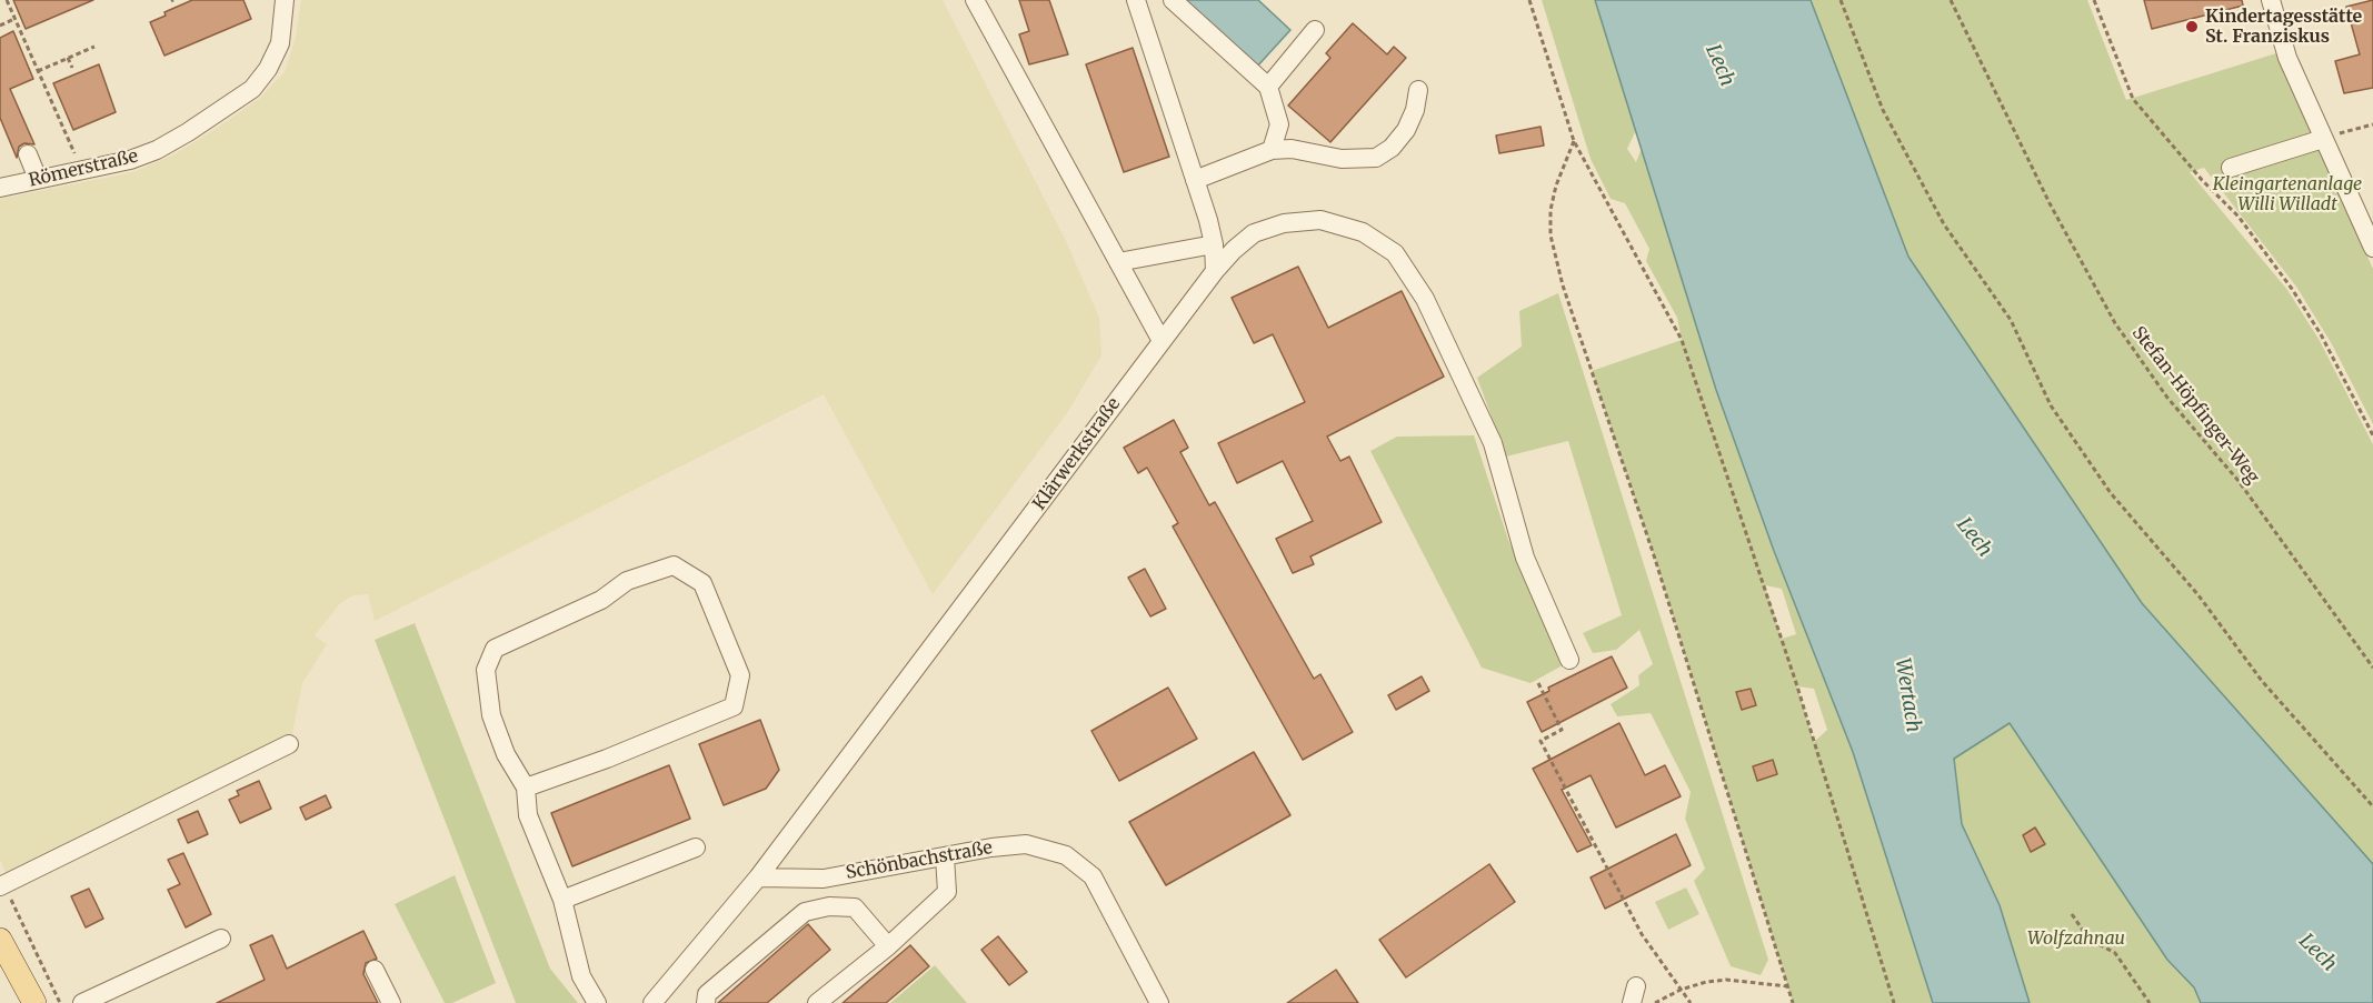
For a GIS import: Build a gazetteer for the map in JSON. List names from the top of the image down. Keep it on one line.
{"streets":{"street":["Römerstraße","Klärwerkstraße","Schönbachstraße"],"path":["Stefan-Höpfinger-Weg"]},"crossings":[["Klärwerkstraße","Schönbachstraße"]],"water":["Lech","Wertach"],"parks":["Kleingartenanlage Willi Willadt","Wolfzahnau"],"places":["Kindertagesstätte St. Franziskus"]}
